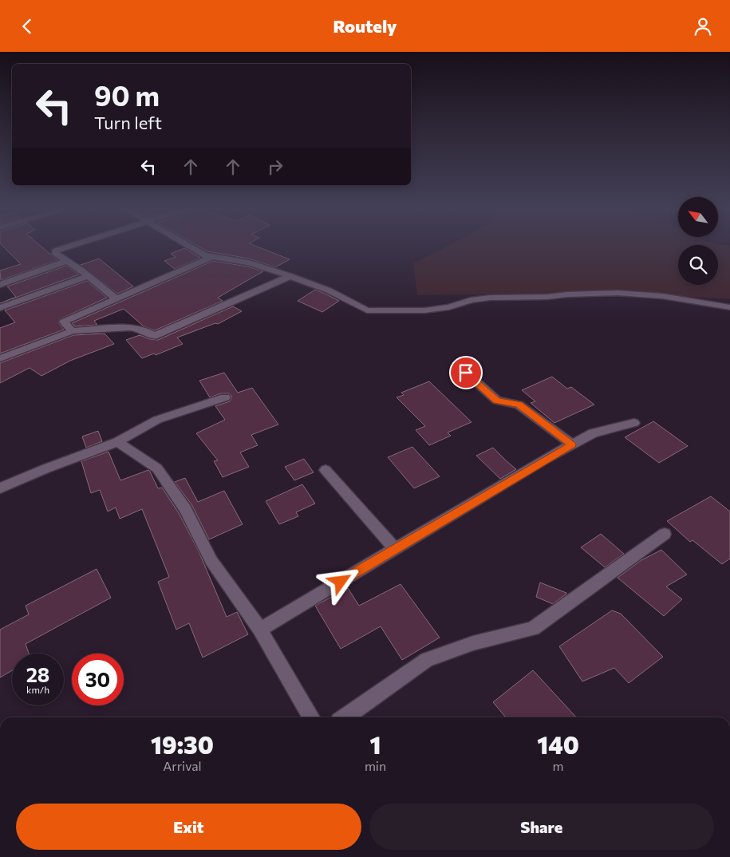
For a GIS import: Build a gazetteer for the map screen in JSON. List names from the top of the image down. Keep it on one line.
{"north":"top left","page":{"header":"Routely","turn":["90 m","Turn left"],"speed":"28 km/h","limit":"30","eta":["19:30","Arrival","1","min","140","m"],"buttons":["Exit","Share"]}}
